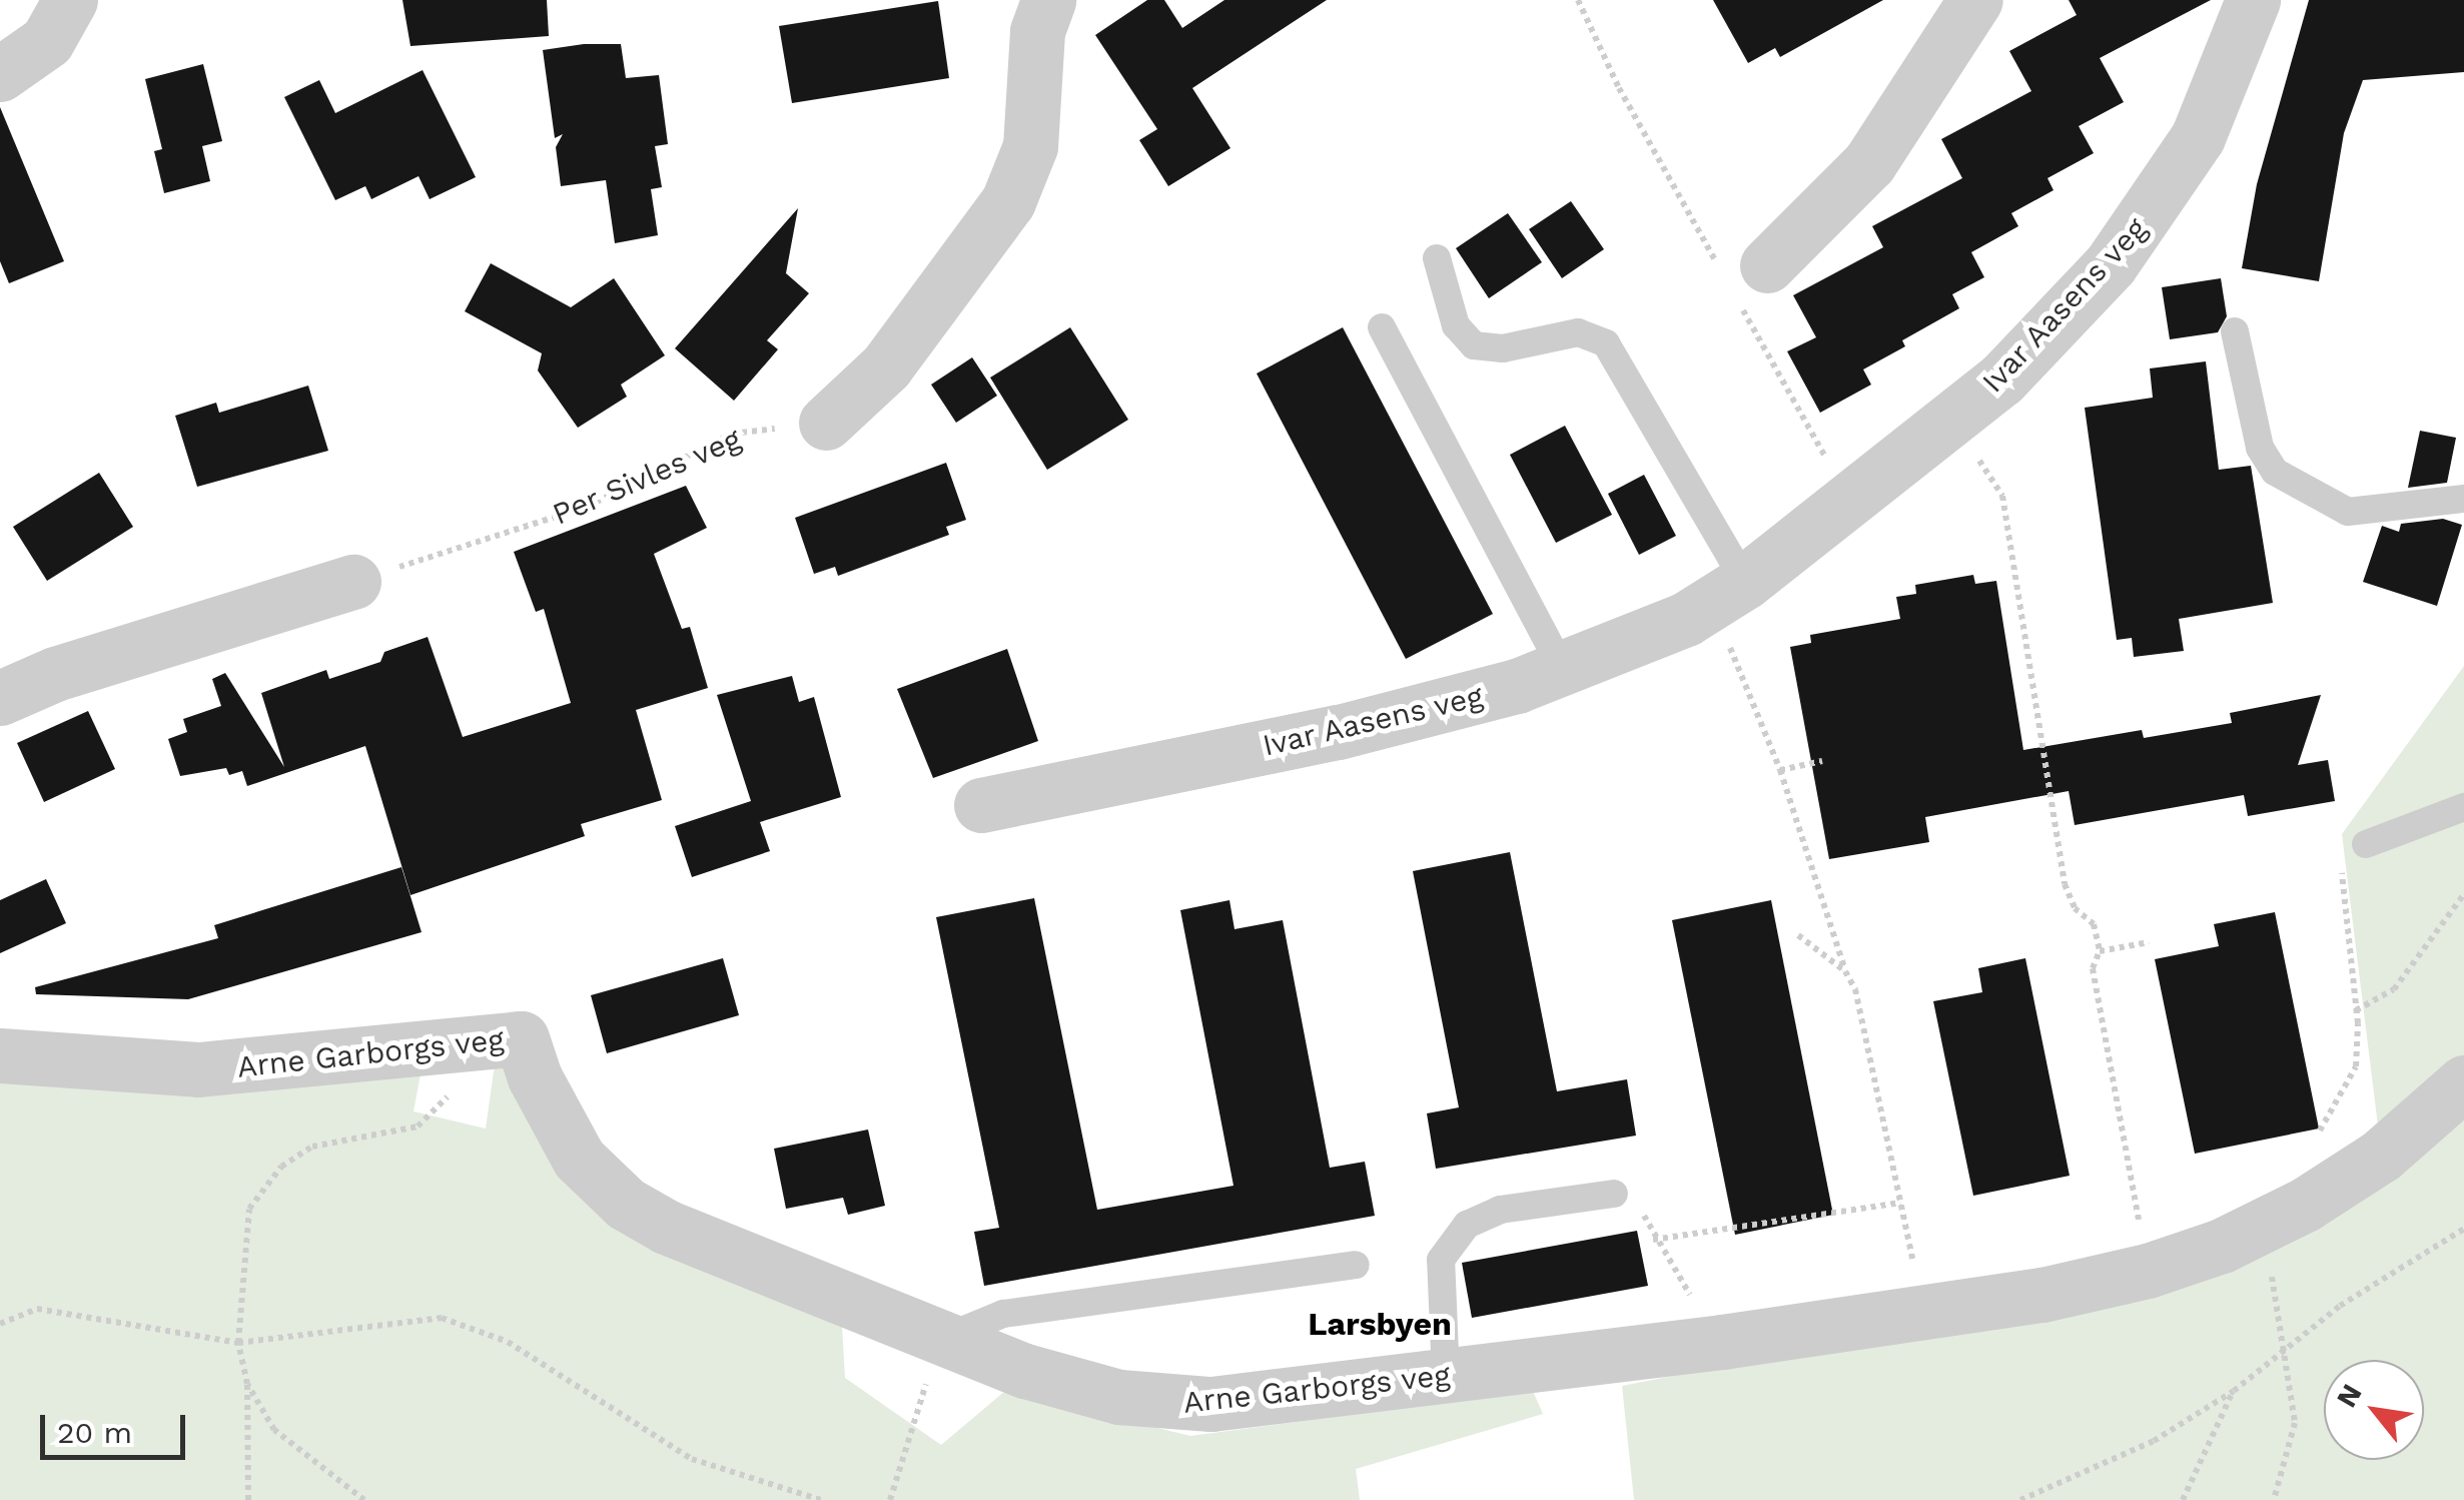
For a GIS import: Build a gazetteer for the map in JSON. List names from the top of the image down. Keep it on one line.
{"streets":{"street":["Ivar Aasens veg","Arne Garborgs veg"],"path":["Per Sivles veg"]},"districts":["Larsbyen"],"scale_bar":"20 m","north":"top left"}
